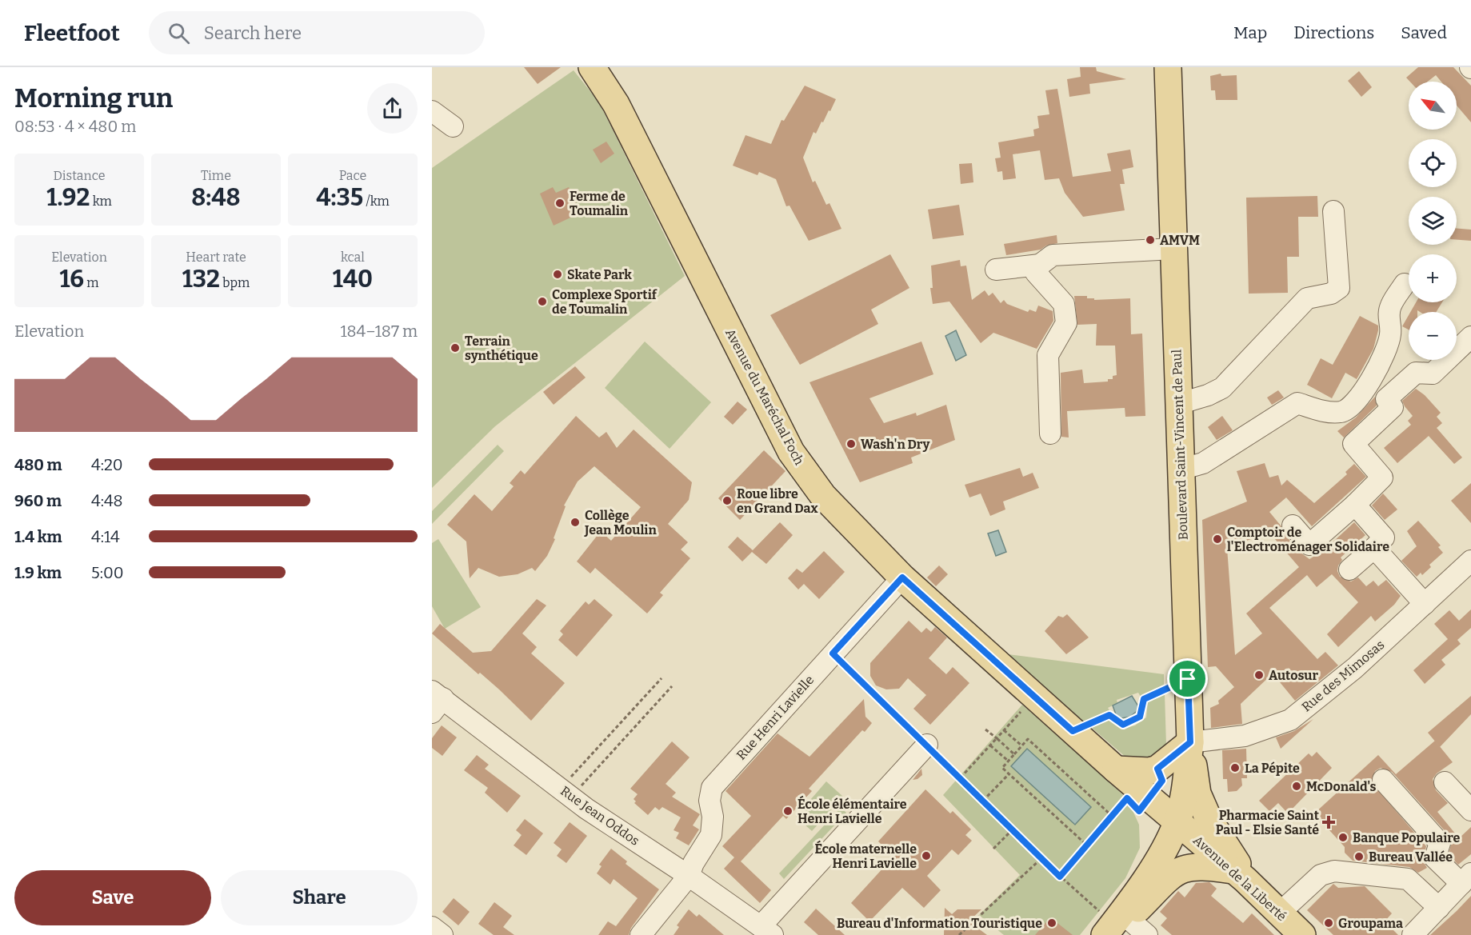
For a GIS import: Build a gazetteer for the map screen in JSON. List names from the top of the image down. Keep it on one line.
{"streets":{"main road":["Avenue du Maréchal Foch","Boulevard Saint-Vincent de Paul","Avenue de la Liberté"],"street":["Rue des Mimosas","Rue Henri Lavielle","Rue Jean Oddos"]},"crossings":[["Avenue du Maréchal Foch","Boulevard Saint-Vincent de Paul"],["Avenue du Maréchal Foch","Rue Henri Lavielle"],["Avenue du Maréchal Foch","Avenue de la Liberté"],["Boulevard Saint-Vincent de Paul","Rue des Mimosas"],["Boulevard Saint-Vincent de Paul","Avenue de la Liberté"],["Rue Henri Lavielle","Rue Jean Oddos"]],"places":{"other":["Ferme de Toumalin","AMVM","Skate Park","Complexe Sportif de Toumalin","Terrain synthétique","Wash'n Dry","Roue libre en Grand Dax","Collège Jean Moulin","Comptoir de l'Electroménager Solidaire","Autosur","La Pépite","McDonald's","École élémentaire Henri Lavielle","Banque Populaire","École maternelle Henri Lavielle","Bureau Vallée","Bureau d'Information Touristique","Groupama"],"health":["Pharmacie Saint Paul - Elsie Santé"]},"north":"top left","page":{"header":"Fleetfoot","search":"Search here","nav":["Map","Directions","Saved"],"heading":["Morning run","08:53 · 4 × 480 m"],"map_buttons":["+","−"],"stats":[["Distance","1.92 km"],["Time","8:48"],["Pace","4:35 /km"],["Elevation","16 m"],["Heart rate","132 bpm"],["kcal","140"]],"chart":["Elevation","184–187 m"],"list":[{"name":"480 m","note":"4:20"},{"name":"960 m","note":"4:48"},{"name":"1.4 km","note":"4:14"},{"name":"1.9 km","note":"5:00"}],"buttons":["Save","Share"]}}
